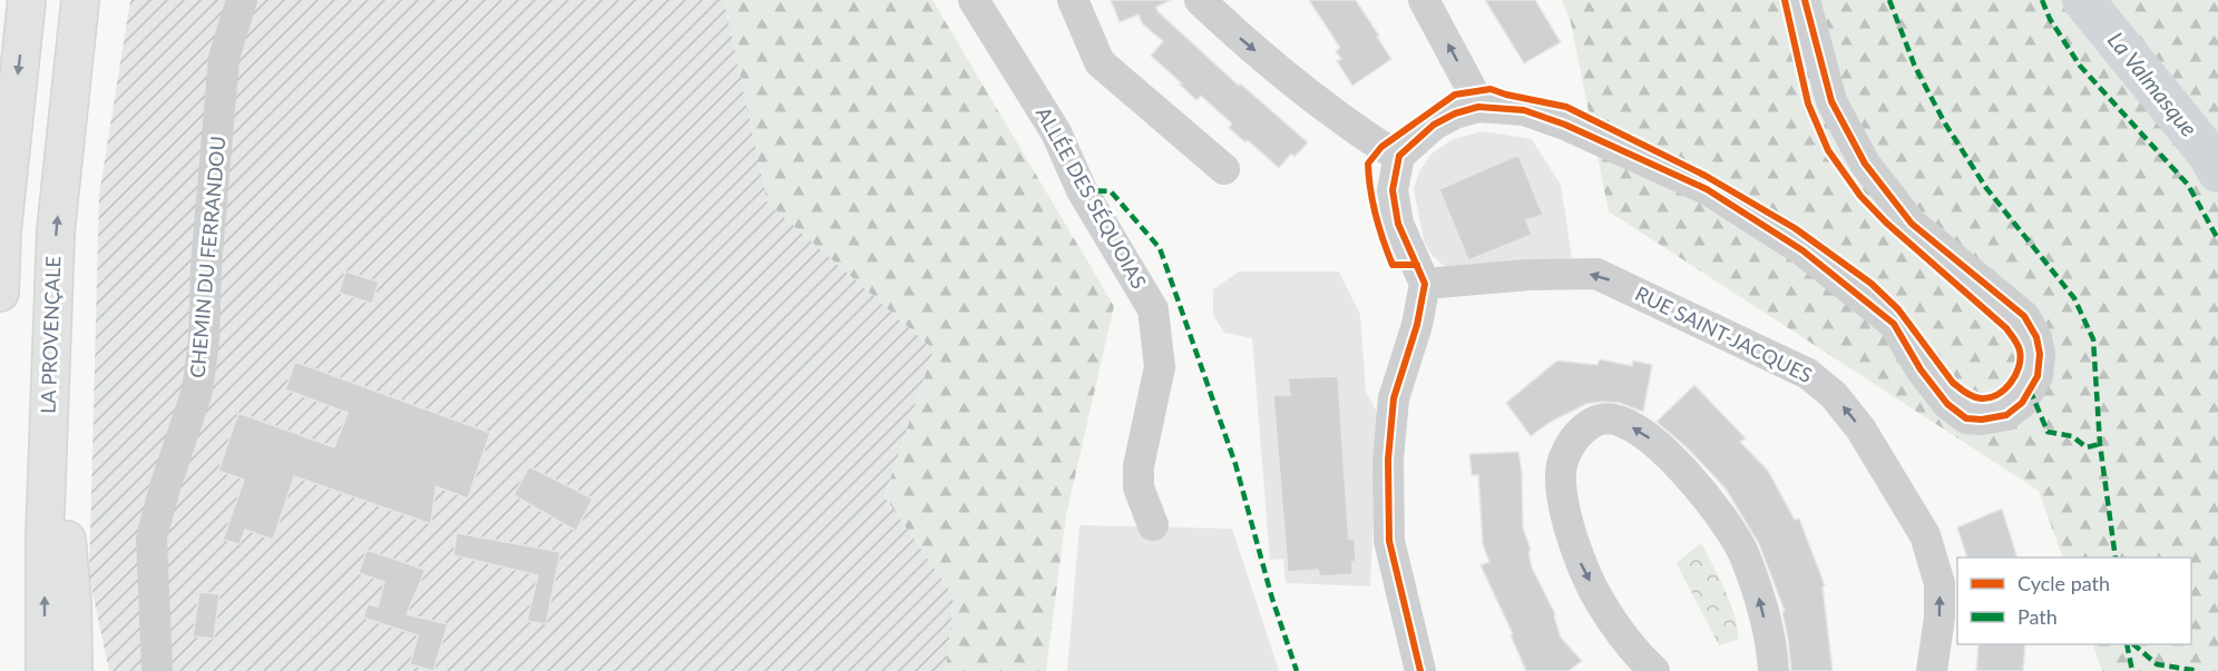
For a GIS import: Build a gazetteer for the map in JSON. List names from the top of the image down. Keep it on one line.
{"streets":{"highway":["LA PROVENÇALE"],"street":["ALLÉE DES SÉQUOIAS","CHEMIN DU FERRANDOU","RUE SAINT-JACQUES"]},"one_way":["RUE SAINT-JACQUES"],"water":["La Valmasque"],"legend":["Cycle path","Path"]}
